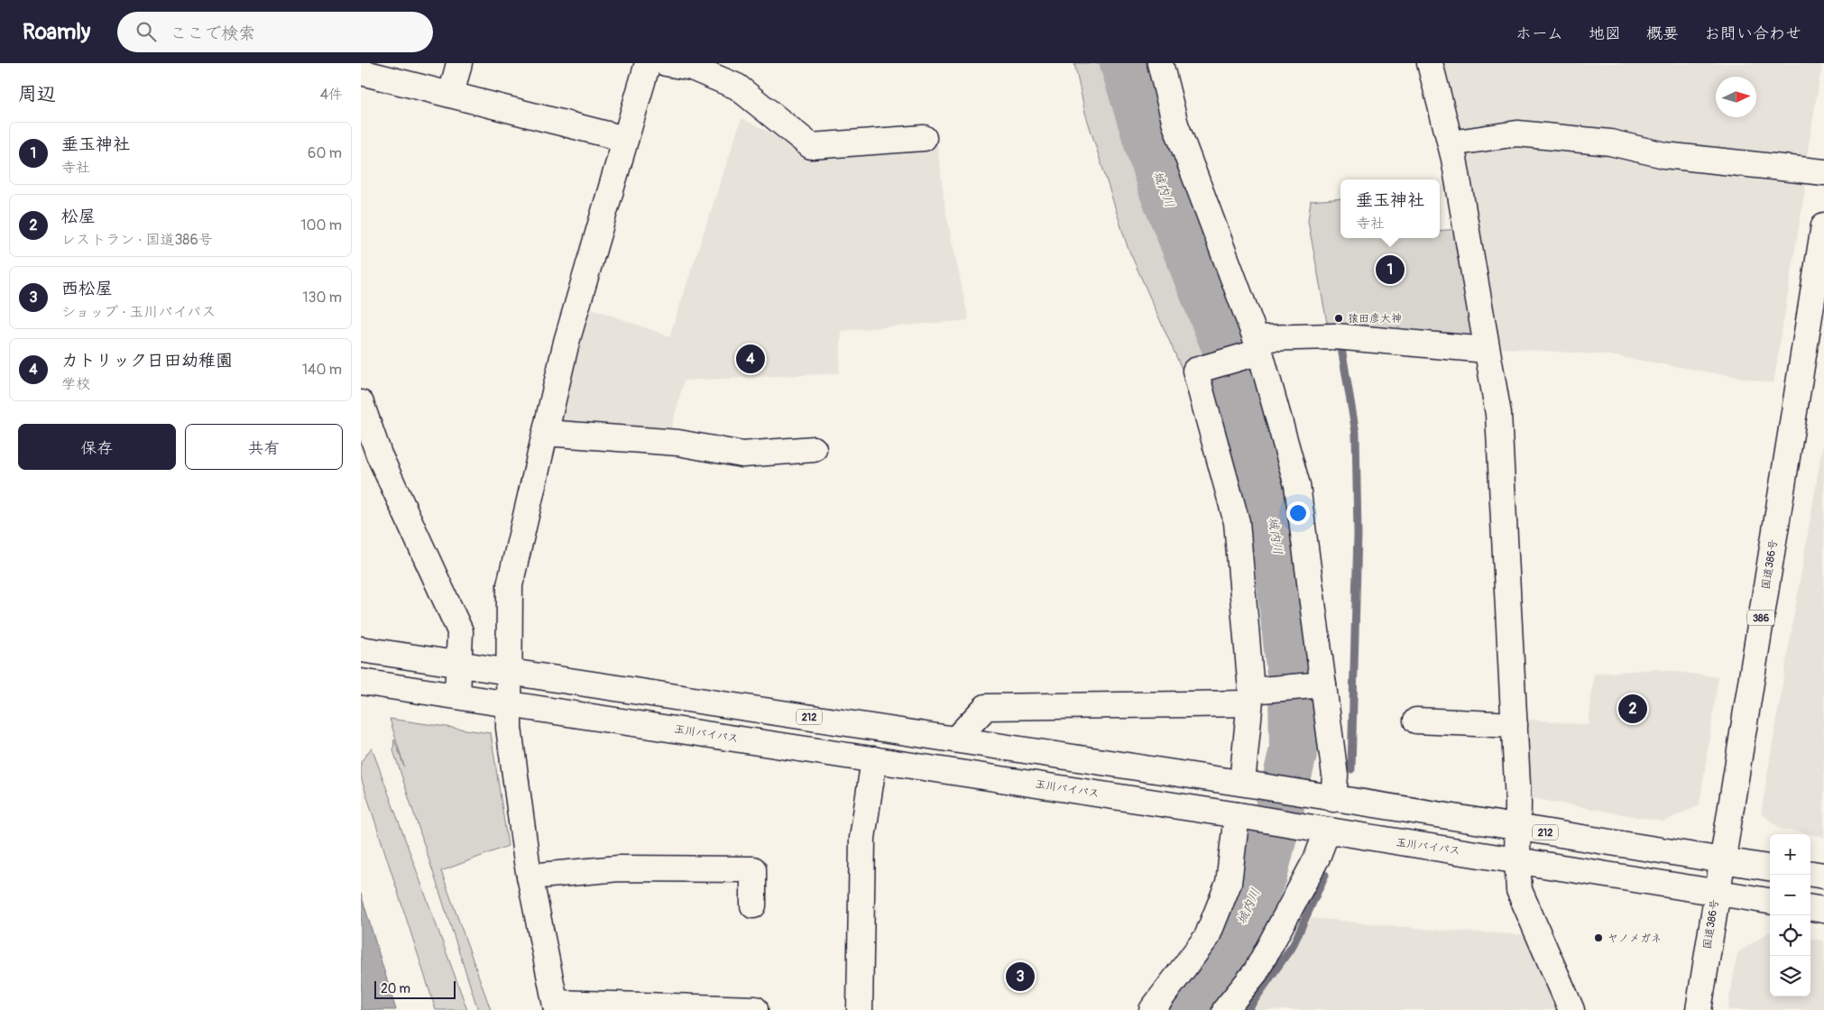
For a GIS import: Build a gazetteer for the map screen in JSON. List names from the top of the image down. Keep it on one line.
{"streets":{"main road":["国道386号","386","212","玉川バイパス"]},"crossings":[["国道386号","212"],["国道386号","玉川バイパス"]],"water":["城内川"],"places":["猿田彦大神","ヤノメガネ"],"scale_bar":"20 m","north":"right","page":{"header":"Roamly","search":"ここで検索","nav":["ホーム","地図","概要","お問い合わせ"],"heading":["周辺","4件"],"list":[{"mark":"1","name":"垂玉神社","note":"寺社","value":"60 m"},{"mark":"2","name":"松屋","note":"レストラン · 国道386号","value":"100 m"},{"mark":"3","name":"西松屋","note":"ショップ · 玉川バイパス","value":"130 m"},{"mark":"4","name":"カトリック日田幼稚園","note":"学校","value":"140 m"}],"popup":["垂玉神社","寺社"],"pins":["1","4","2","3"],"buttons":["保存","共有"],"map_buttons":["+","−"],"scale":"20 m"}}
